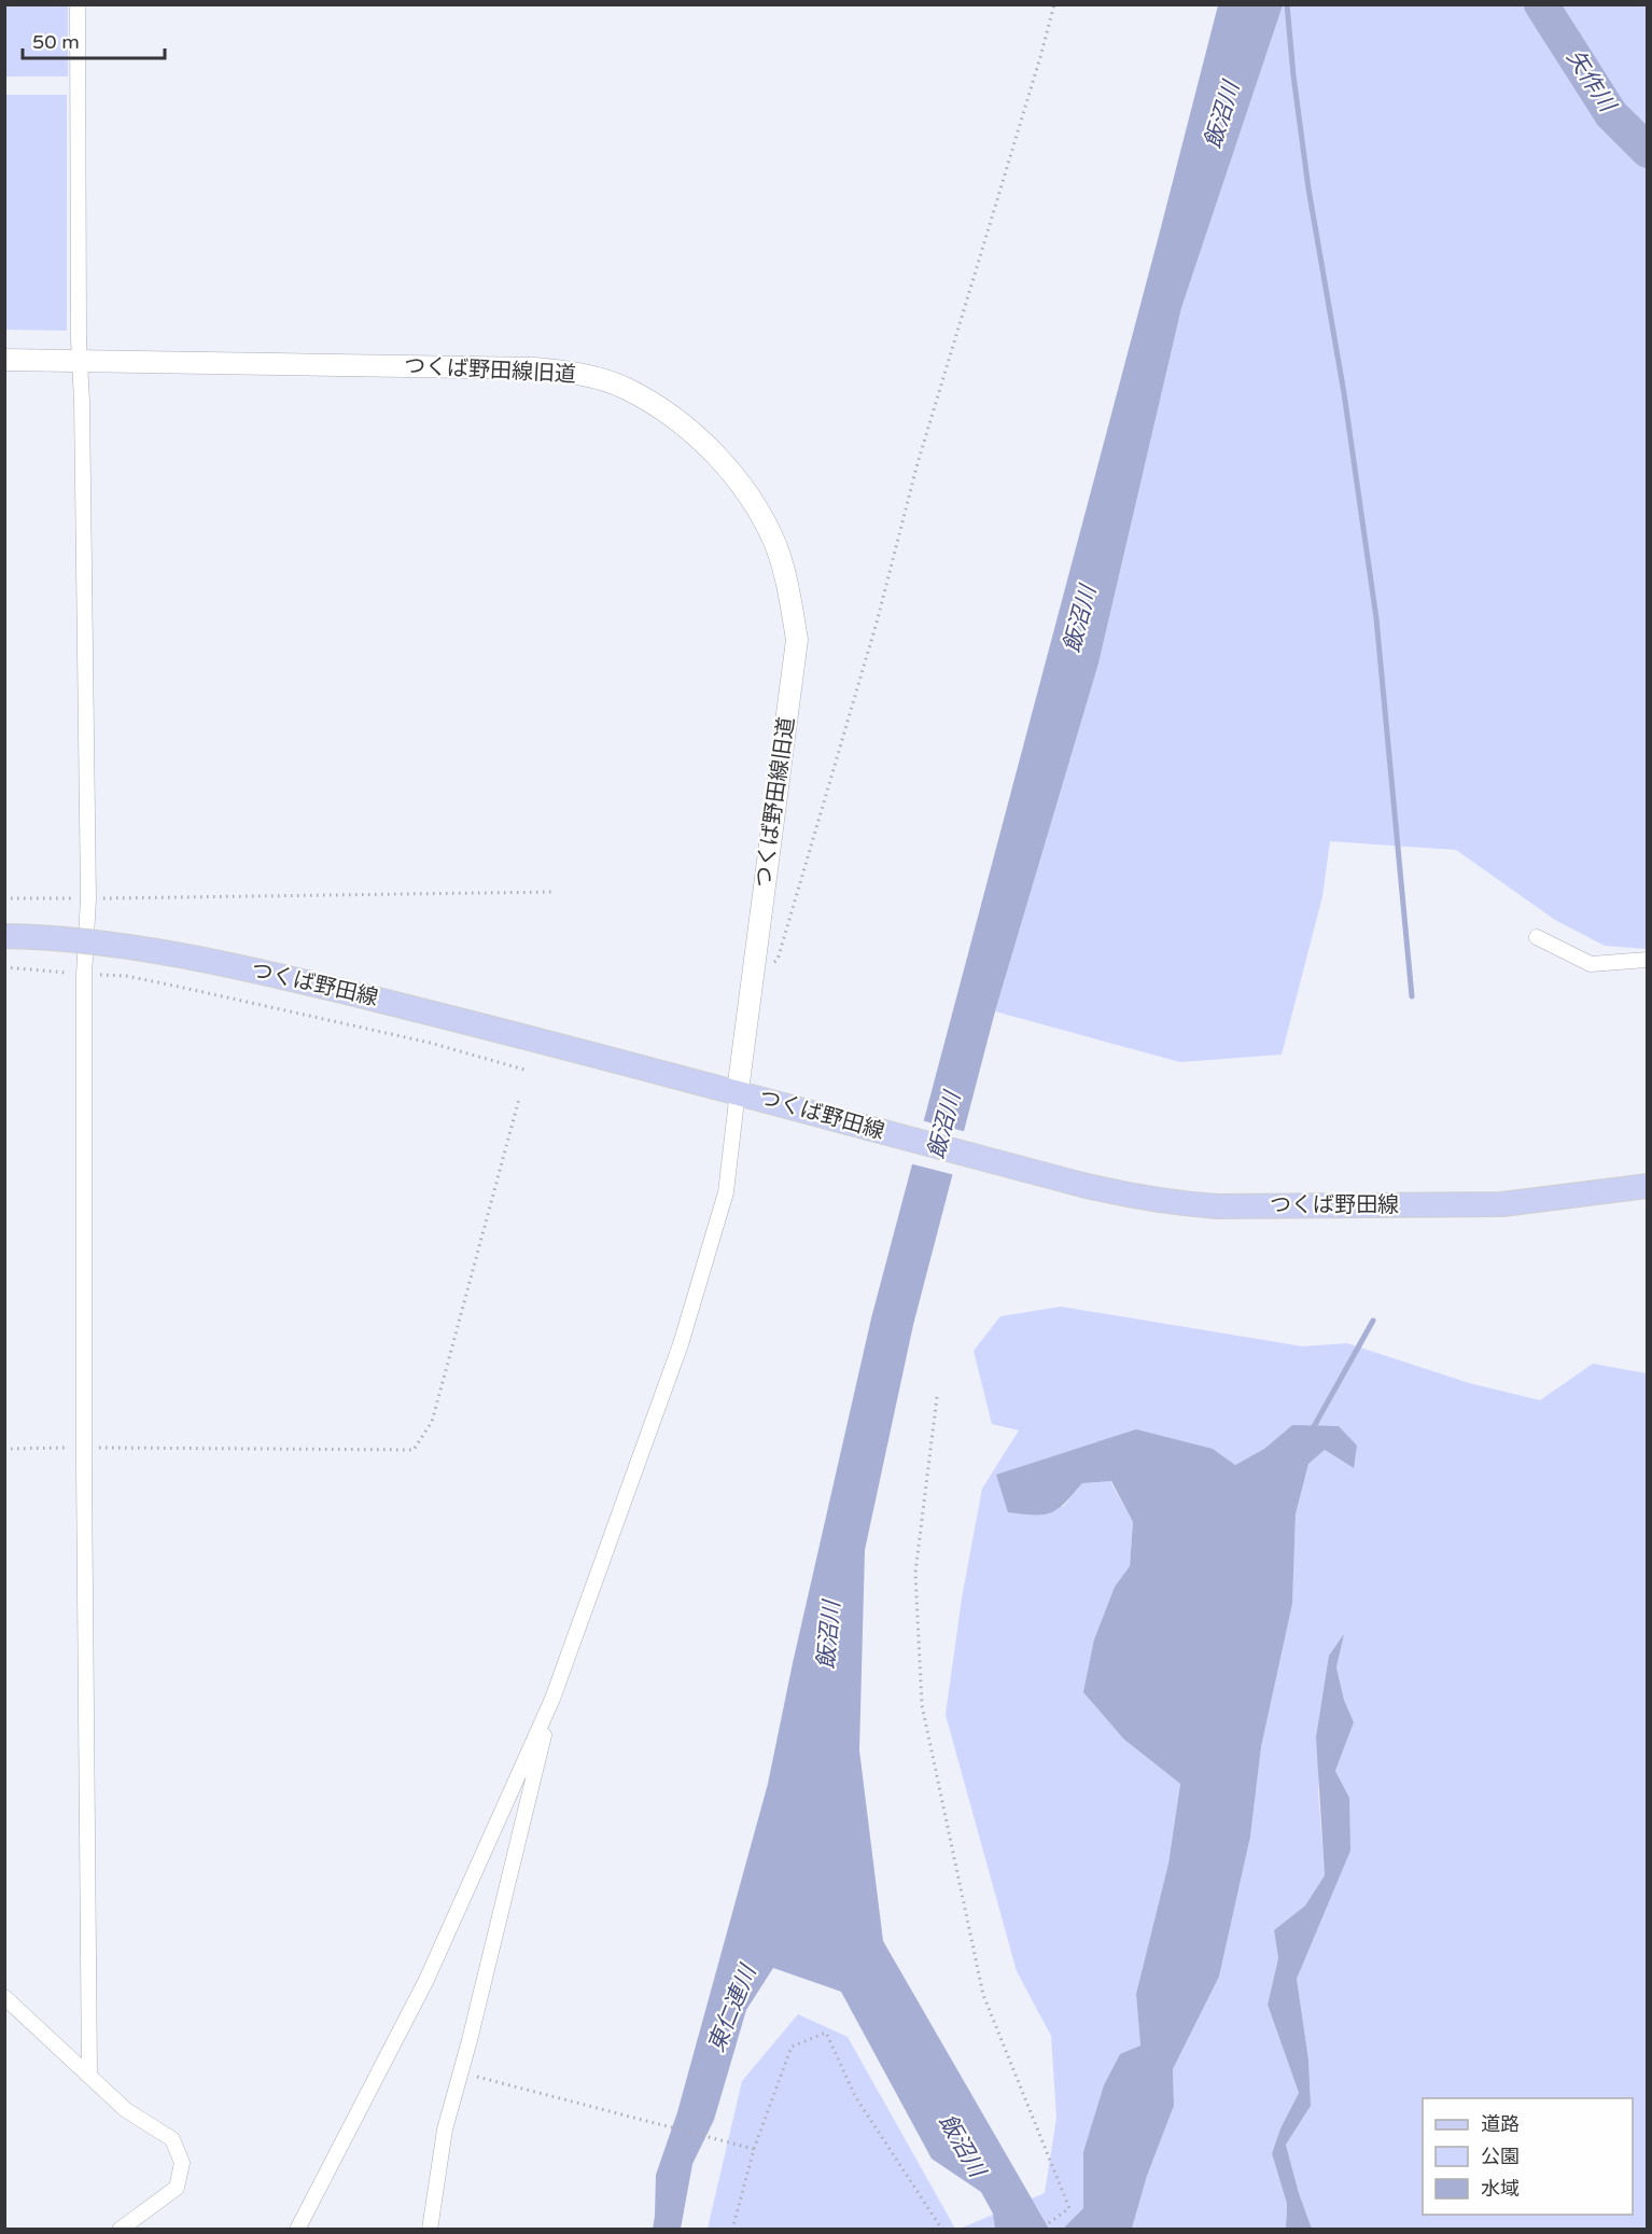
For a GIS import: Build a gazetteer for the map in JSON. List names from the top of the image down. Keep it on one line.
{"streets":{"main road":["つくば野田線"],"street":["つくば野田線旧道"]},"crossings":[["つくば野田線旧道","つくば野田線"]],"water":["矢作川","飯沼川","東仁連川"],"legend":["道路","公園","水域"],"scale_bar":"50 m"}
